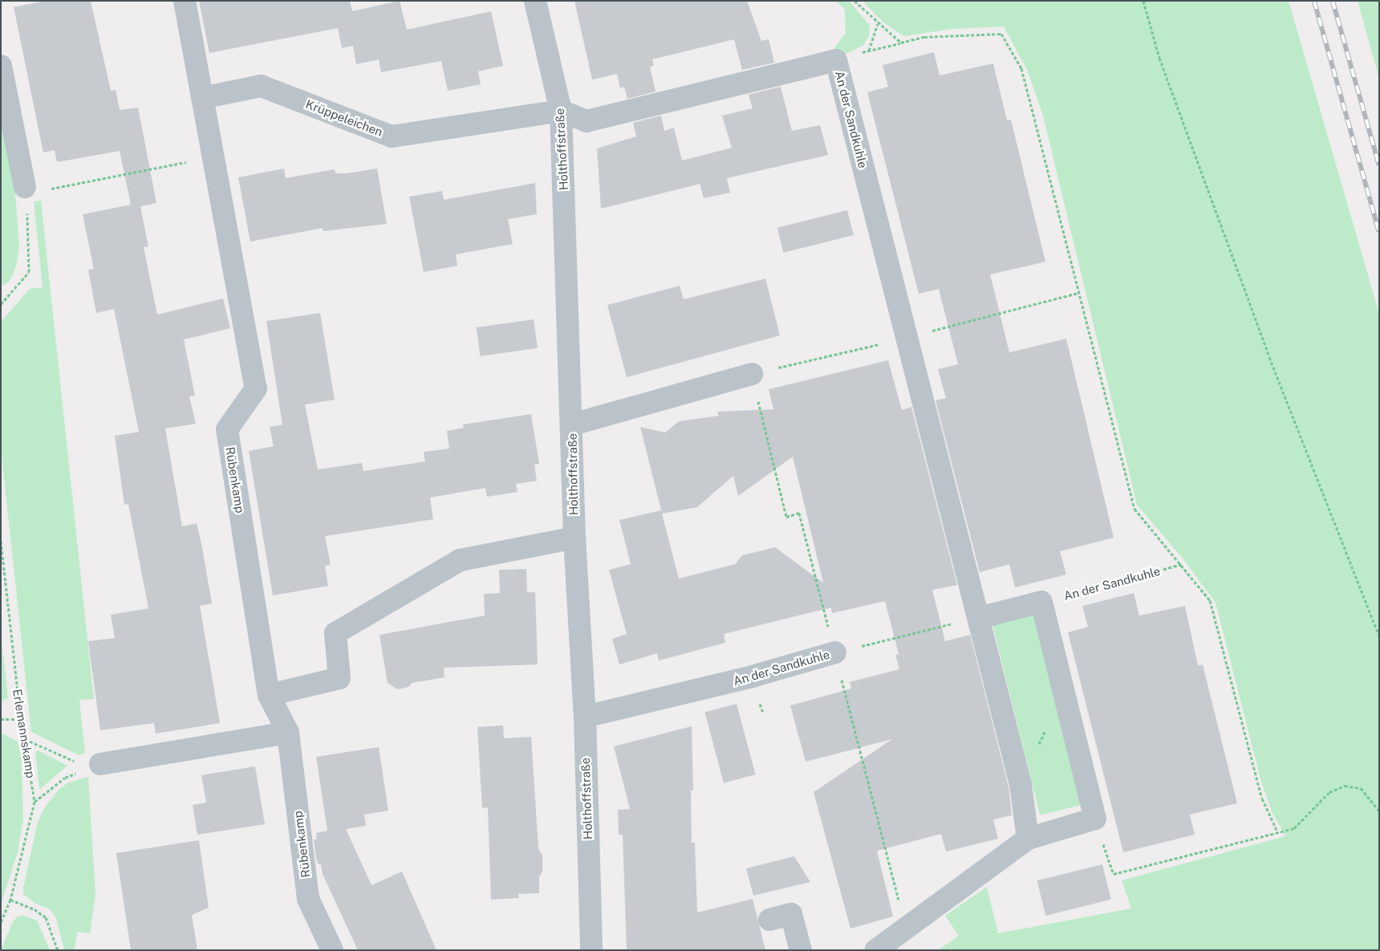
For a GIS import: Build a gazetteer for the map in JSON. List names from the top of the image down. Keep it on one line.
{"streets":{"street":["Krüppeleichen","An der Sandkuhle","Holthoffstraße","Rübenkamp"],"path":["Erlemannskamp"]},"crossings":[["Krüppeleichen","An der Sandkuhle"],["Krüppeleichen","Holthoffstraße"],["An der Sandkuhle","Holthoffstraße"]]}
